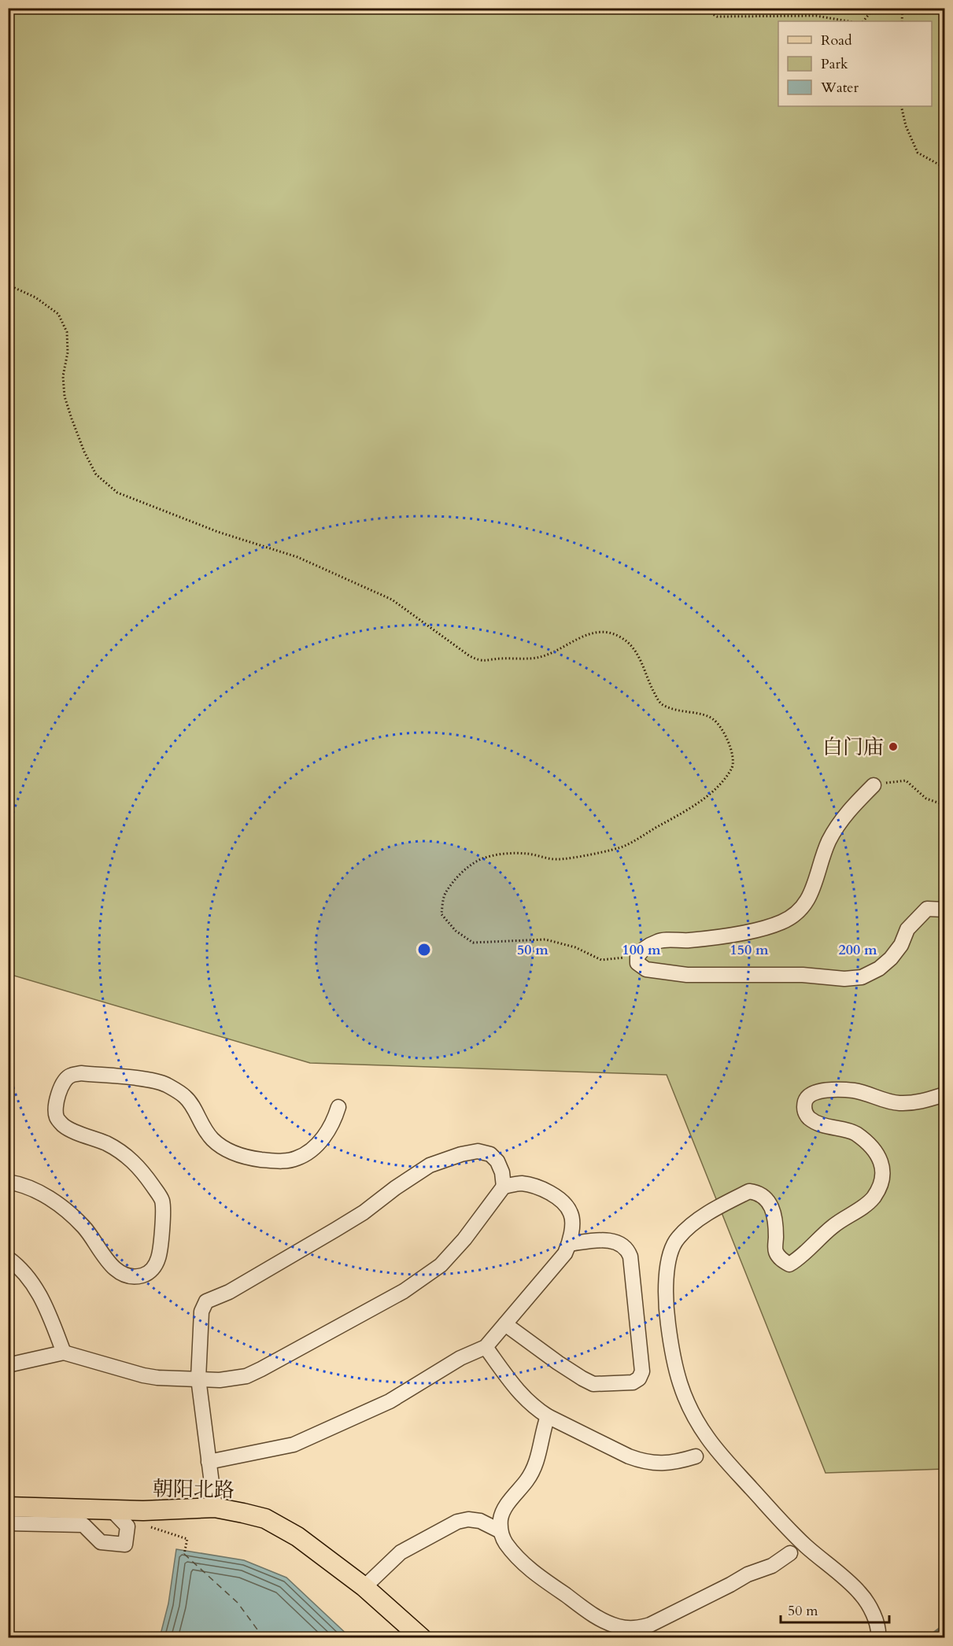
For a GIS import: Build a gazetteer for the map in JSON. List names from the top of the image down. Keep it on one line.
{"streets":{"main road":["朝阳北路"]},"places":["白门庙"],"legend":["Road","Park","Water"],"scale_bar":"50 m","rings":["50 m","100 m","150 m","200 m"]}
